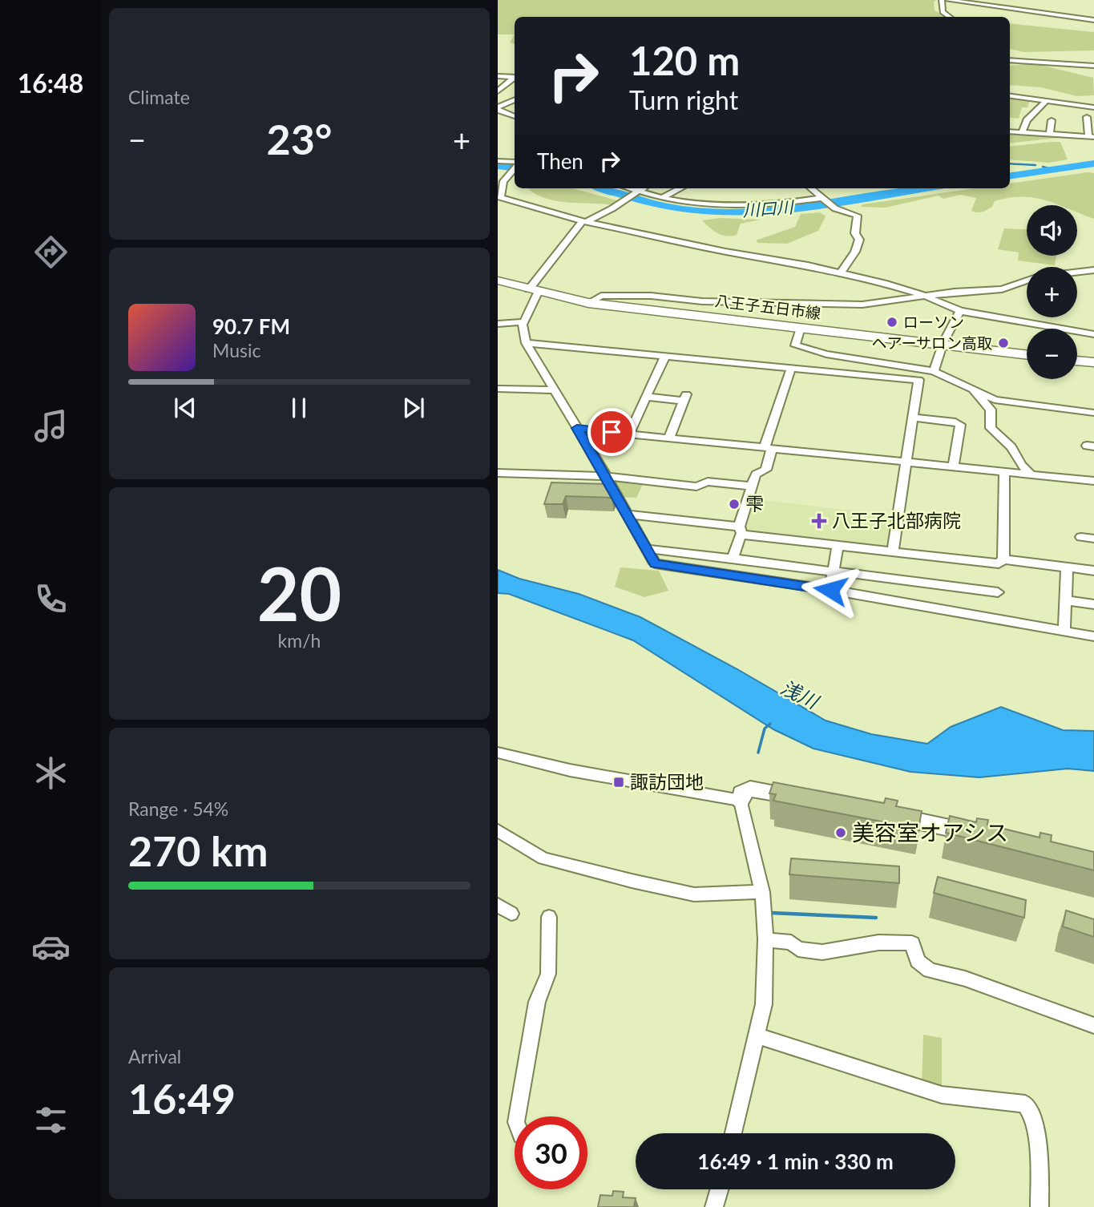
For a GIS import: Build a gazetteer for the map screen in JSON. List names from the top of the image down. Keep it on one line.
{"streets":{"main road":["八王子五日市線"]},"water":["川口川","浅川"],"places":{"other":["ローソン","ヘアーサロン高取","雫","美容室オアシス"],"health":["八王子北部病院"],"transit":["諏訪団地"]},"page":{"tabs":"16:48","tile":["Climate",["20","km/h"],["Range · 54%","270 km"],["Arrival","16:49"]],"turn":["120 m","Turn right"],"heat":["−","23°","+"],"then":"Then","map_buttons":["+","−"],"song":["90.7 FM","Music"],"limit":"30","trip":"16:49 · 1 min · 330 m"}}
